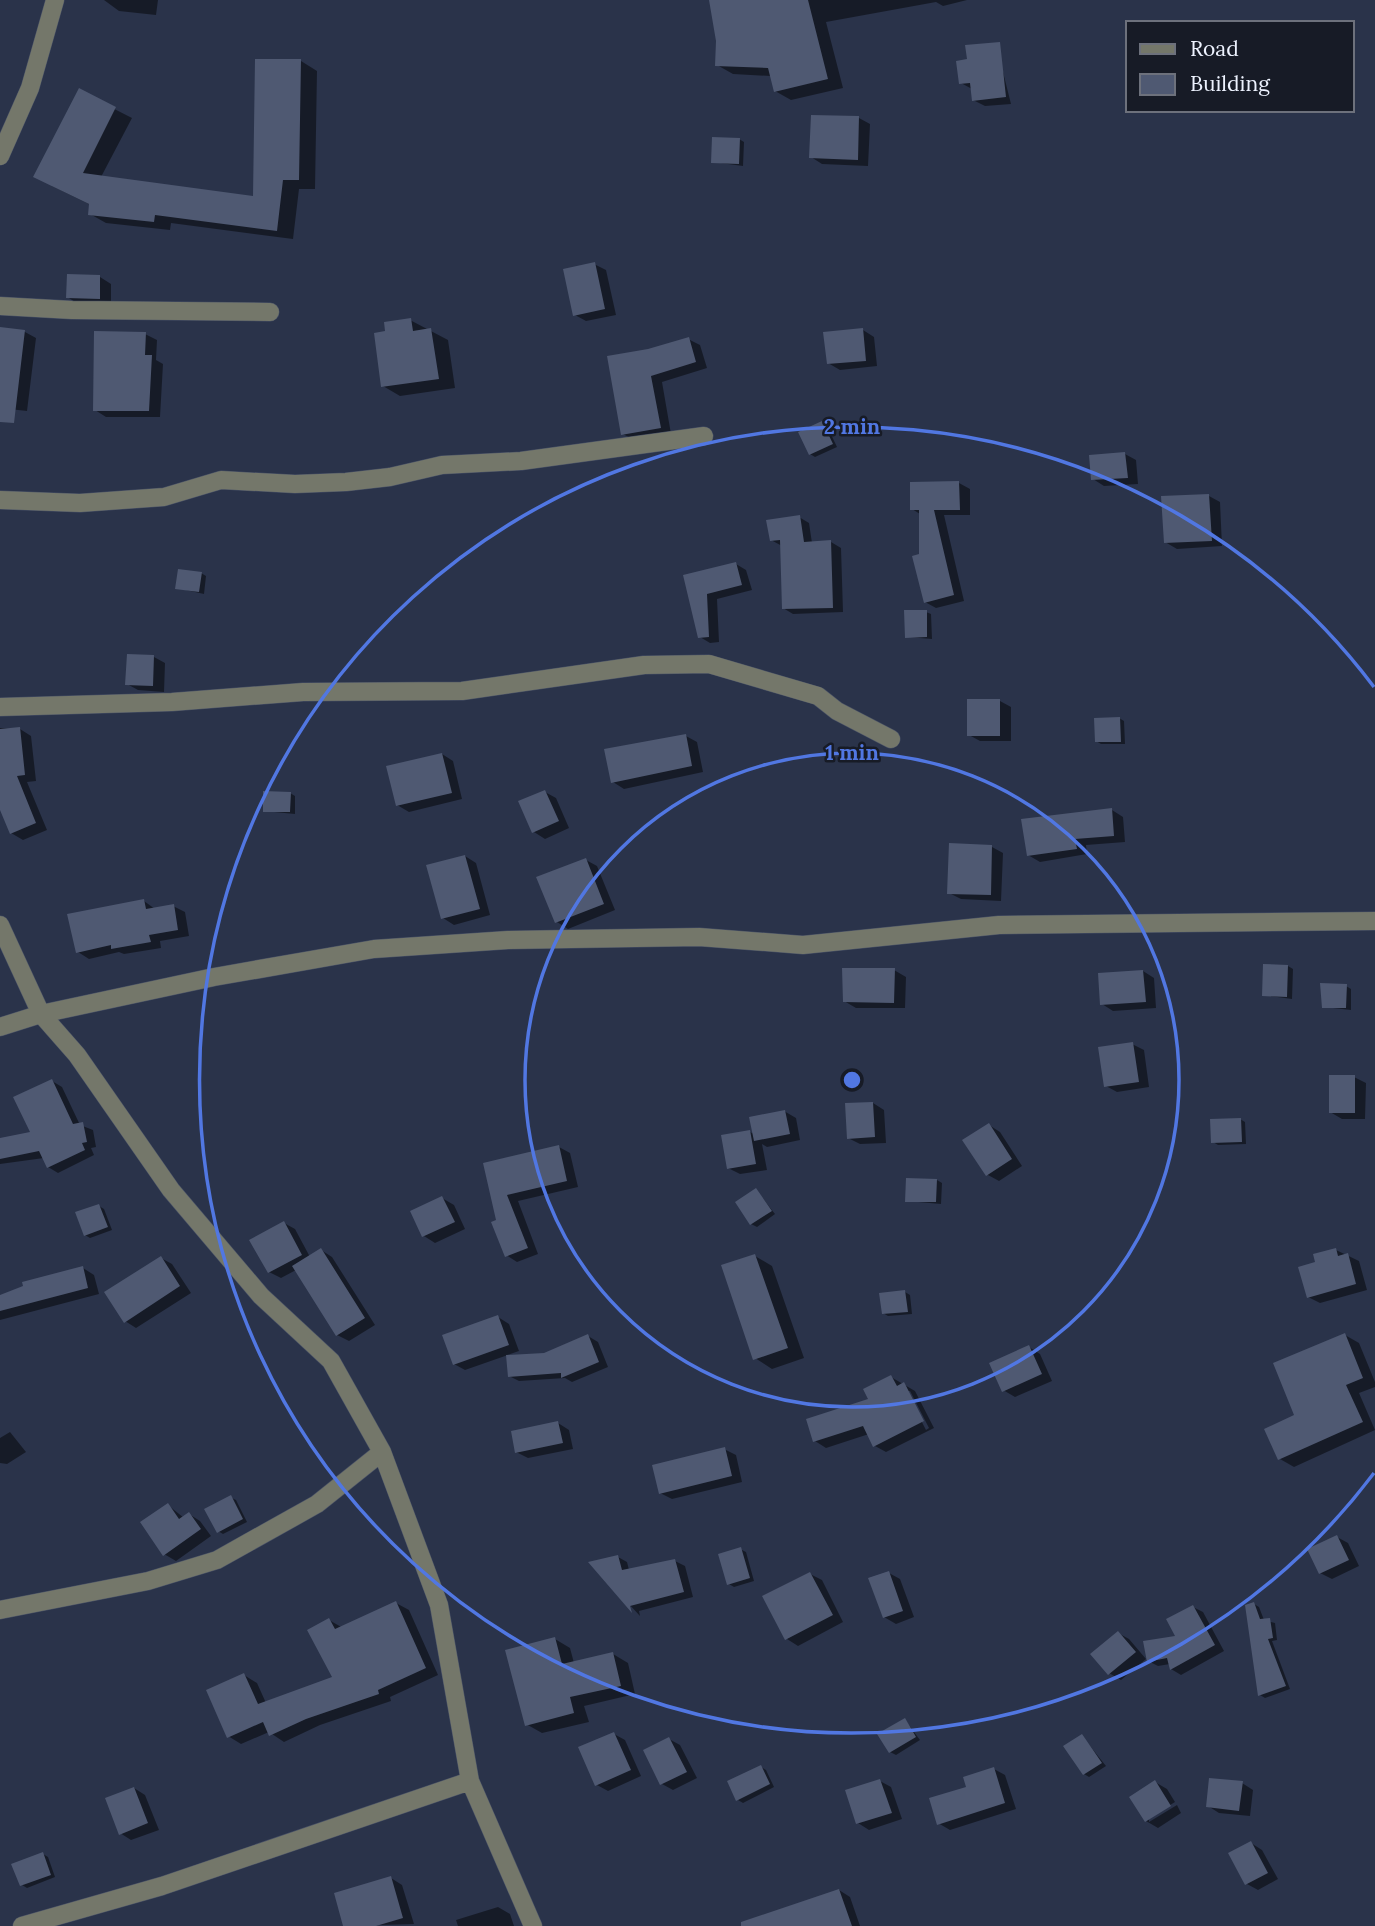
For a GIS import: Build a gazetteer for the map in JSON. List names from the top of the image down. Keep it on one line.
{"legend":["Road","Building"],"rings":["2 min","1 min"]}
